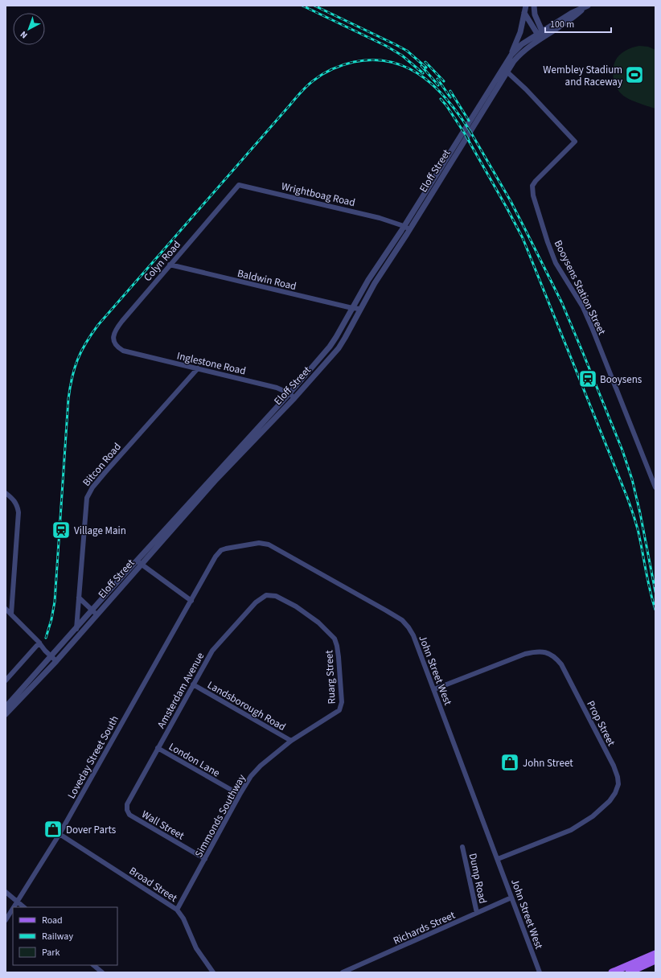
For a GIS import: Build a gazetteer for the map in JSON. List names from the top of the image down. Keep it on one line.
{"streets":{"street":["Eloff Street","Wrightboag Road","Colyn Road","Baldwin Road","Booysens Station Street","Inglestone Road","Bitcon Road","John Street West","Ruarg Street","Amsterdam Avenue","Landsborough Road","Prop Street","Loveday Street South","London Lane","Simmonds Southway","Wall Street","Dump Road","Broad Street","Richards Street"]},"crossings":[["Eloff Street","Wrightboag Road"],["Eloff Street","Baldwin Road"],["Eloff Street","Booysens Station Street"],["Eloff Street","Inglestone Road"],["Eloff Street","Bitcon Road"],["Wrightboag Road","Colyn Road"],["Colyn Road","Baldwin Road"],["Colyn Road","Inglestone Road"],["Inglestone Road","Bitcon Road"],["John Street West","Prop Street"],["John Street West","Loveday Street South"],["John Street West","Richards Street"],["Ruarg Street","Amsterdam Avenue"],["Ruarg Street","Simmonds Southway"],["Amsterdam Avenue","Landsborough Road"],["Amsterdam Avenue","London Lane"],["Amsterdam Avenue","Wall Street"],["Landsborough Road","Simmonds Southway"],["Loveday Street South","Broad Street"],["London Lane","Simmonds Southway"],["Simmonds Southway","Wall Street"],["Simmonds Southway","Broad Street"],["Dump Road","Richards Street"]],"places":{"sports":["Wembley Stadium and Raceway"],"station":["Booysens","Village Main"],"shop":["John Street","Dover Parts"]},"legend":["Road","Railway","Park"],"scale_bar":"100 m","north":"bottom left"}
